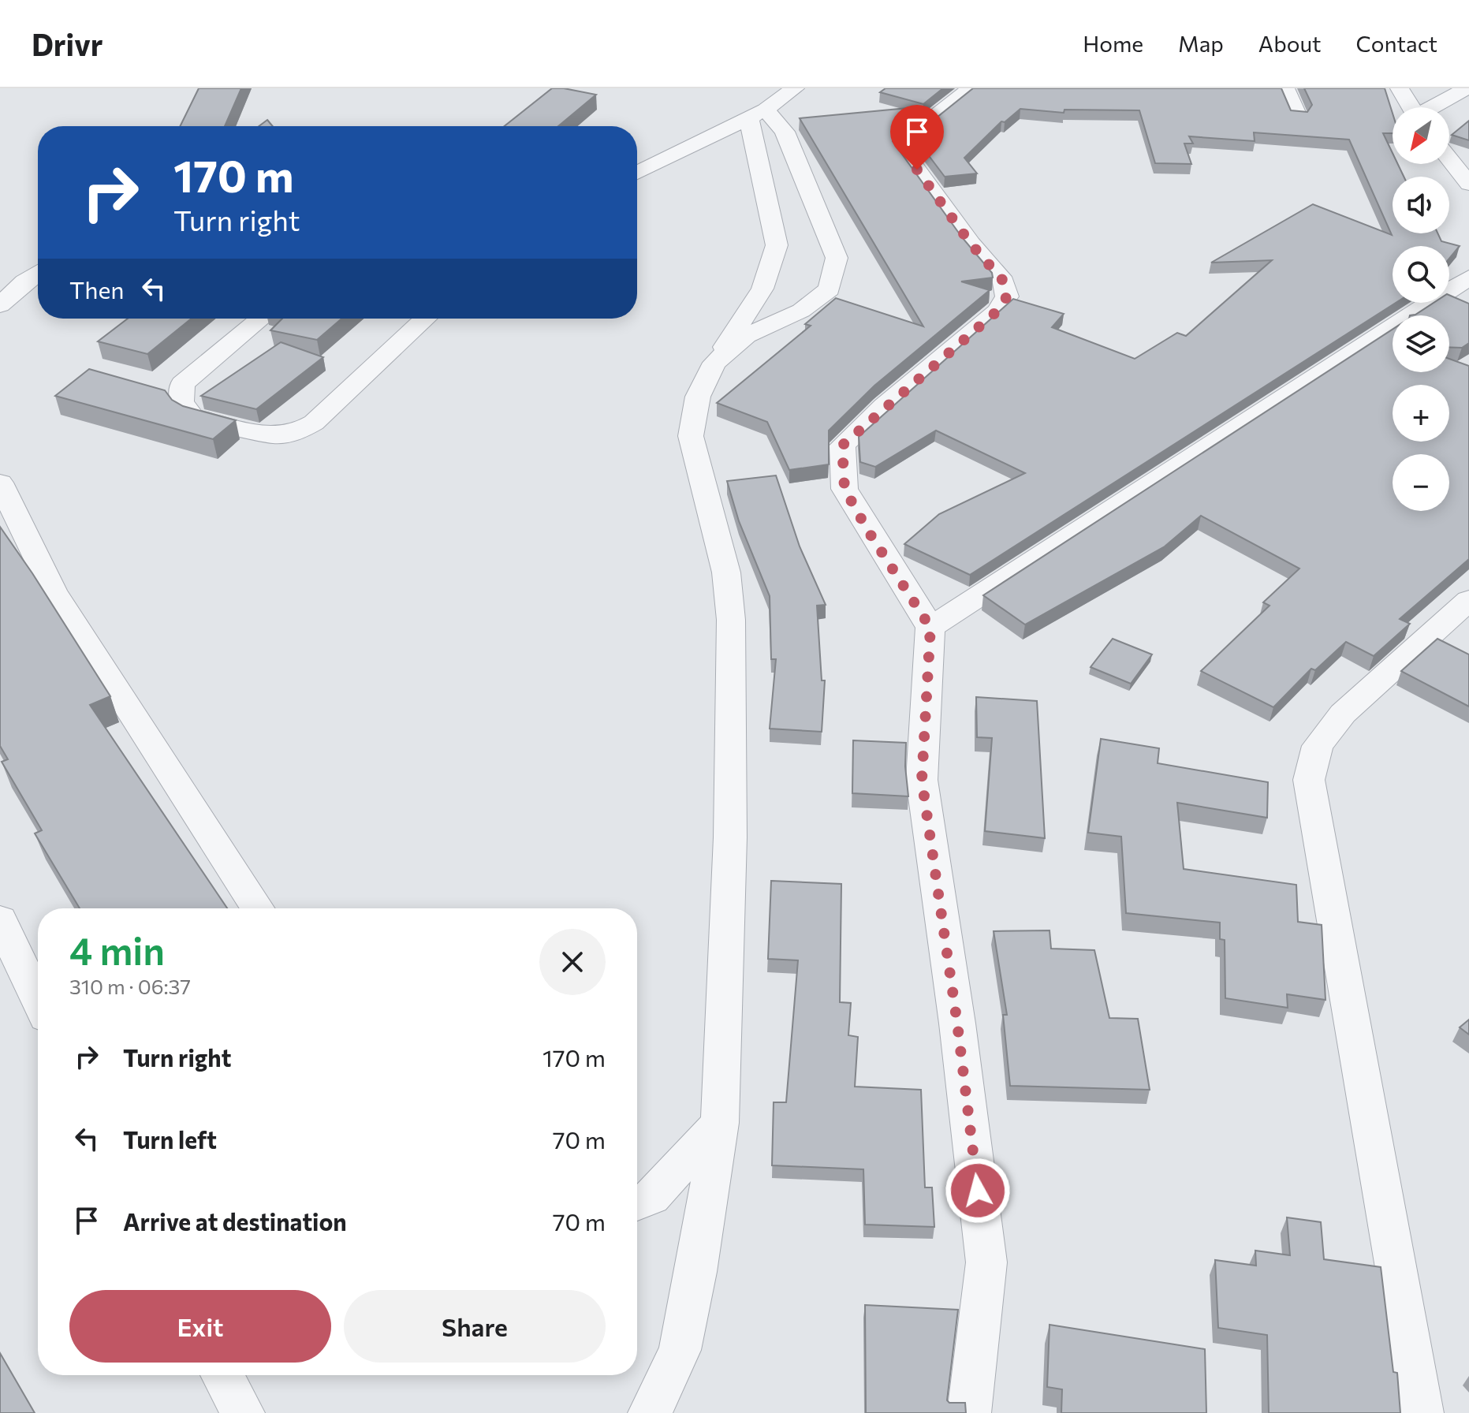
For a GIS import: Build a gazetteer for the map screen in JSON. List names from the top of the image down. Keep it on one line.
{"north":"bottom left","page":{"header":"Drivr","nav":["Home","Map","About","Contact"],"map_buttons":["+","−"],"turn":["170 m","Turn right"],"then":"Then","heading":["4 min","310 m · 06:37"],"list":[{"name":"Turn right","value":"170 m"},{"name":"Turn left","value":"70 m"},{"name":"Arrive at destination","value":"70 m"}],"buttons":["Exit","Share"]}}
